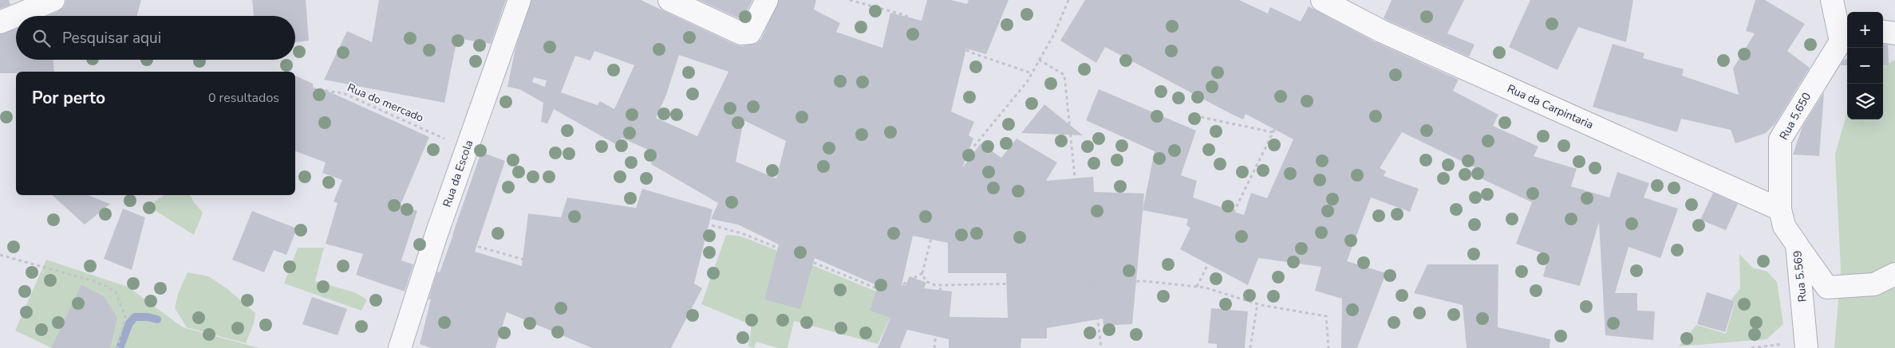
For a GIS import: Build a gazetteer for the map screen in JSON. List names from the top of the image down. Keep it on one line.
{"streets":{"street":["Rua da Carpintaria","Rua 5.650","Rua da Escola","Rua 5.569"],"path":["Rua do mercado"]},"crossings":[["Rua do mercado","Rua da Escola"],["Rua da Carpintaria","Rua 5.650"],["Rua da Carpintaria","Rua 5.569"],["Rua 5.650","Rua 5.569"]],"page":{"map_buttons":["+","−"],"search":"Pesquisar aqui","heading":["Por perto","0 resultados"]}}
